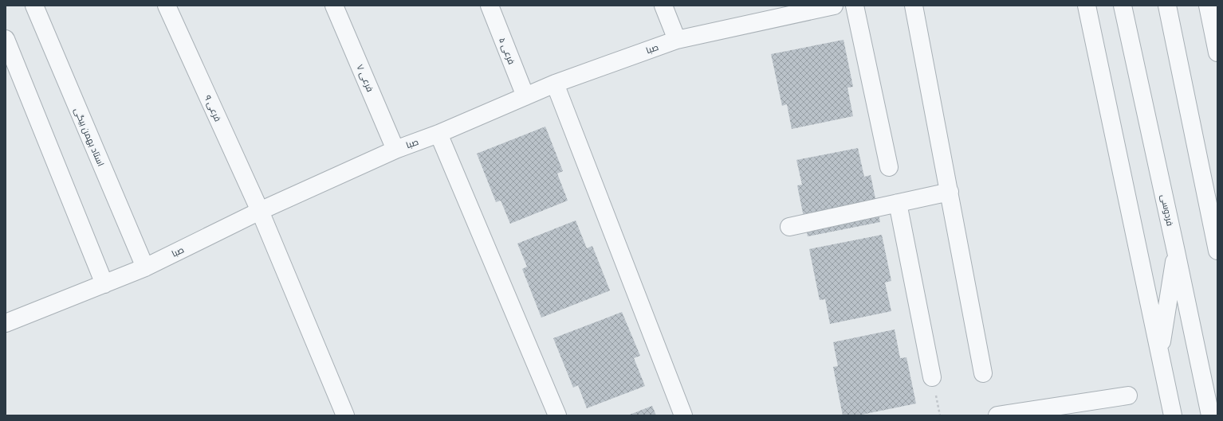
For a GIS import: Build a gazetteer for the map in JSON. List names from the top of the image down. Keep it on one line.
{"streets":{"street":["صبا","فرعی ۵","فرعی ۷","فرعی ۹","استاد بهمن بیگی","فردوسی"]},"crossings":[["صبا","فرعی ۵"],["صبا","فرعی ۷"],["صبا","فرعی ۹"],["صبا","استاد بهمن بیگی"]]}
